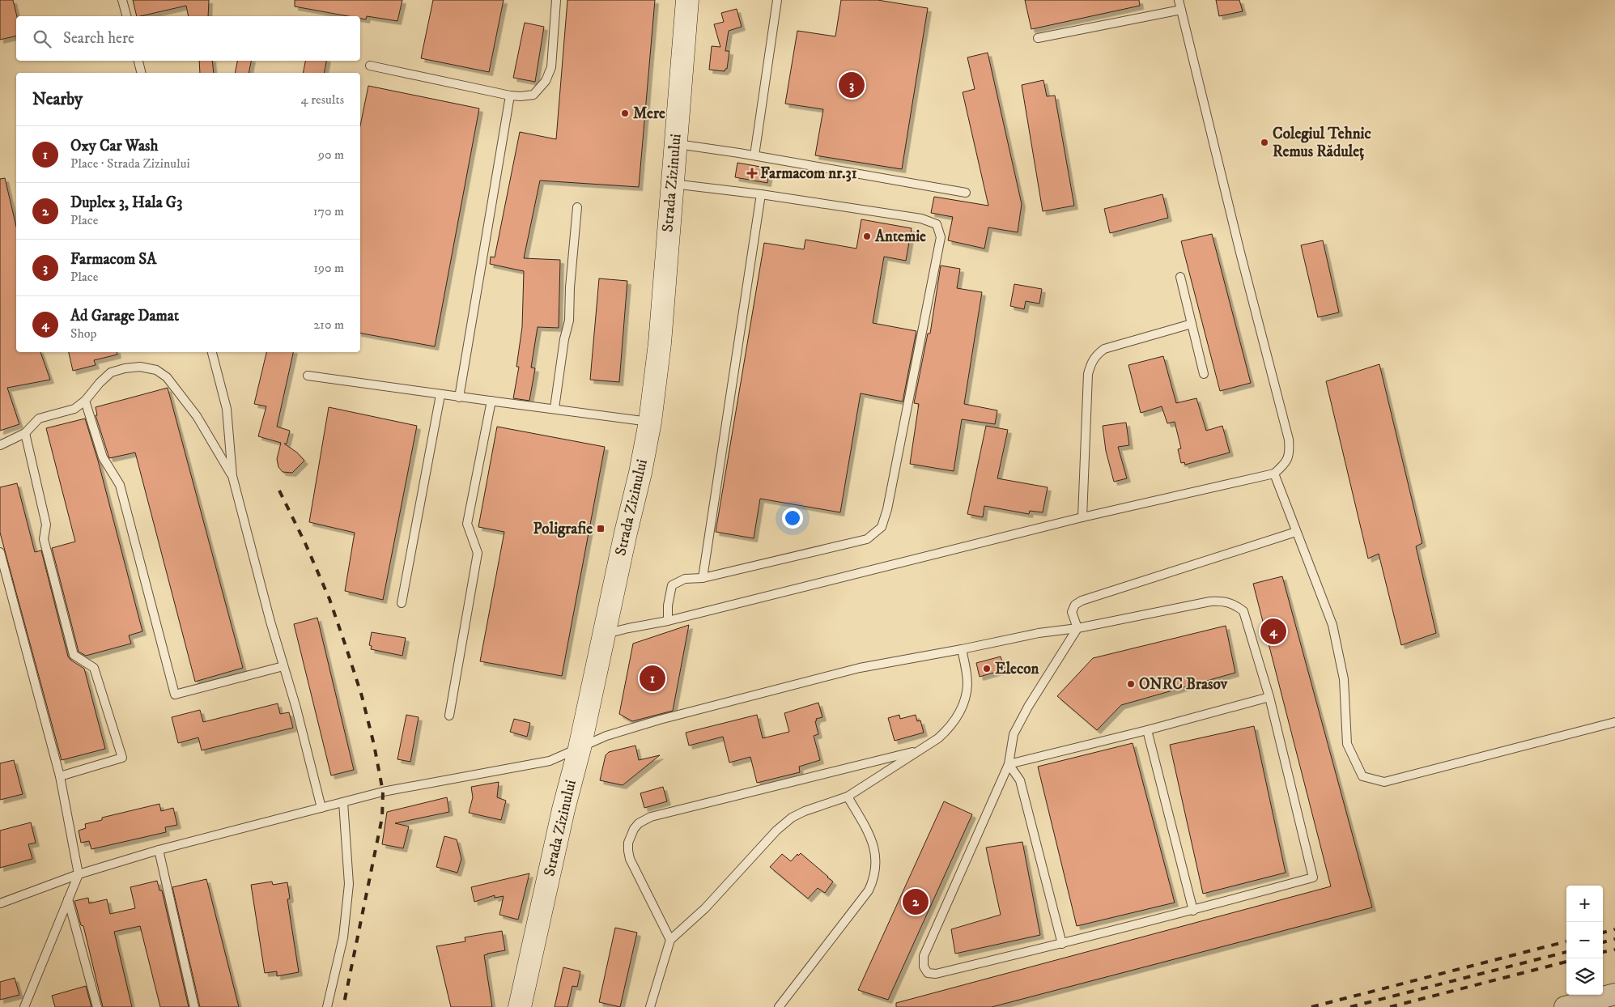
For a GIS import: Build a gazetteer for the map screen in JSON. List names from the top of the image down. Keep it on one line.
{"streets":{"main road":["Strada Zizinului"]},"places":{"other":["Mere","Colegiul Tehnic Remus Răduleț","Antemie","Elecon","ONRC Brasov"],"health":["Farmacom nr.31"],"transit":["Poligrafie"]},"page":{"search":"Search here","pins":["3","4","1","2"],"heading":["Nearby","4 results"],"list":[{"mark":"1","name":"Oxy Car Wash","note":"Place · Strada Zizinului","value":"90 m"},{"mark":"2","name":"Duplex 3, Hala G3","note":"Place","value":"170 m"},{"mark":"3","name":"Farmacom SA","note":"Place","value":"190 m"},{"mark":"4","name":"Ad Garage Damat","note":"Shop","value":"210 m"}],"map_buttons":["+","−"]}}
